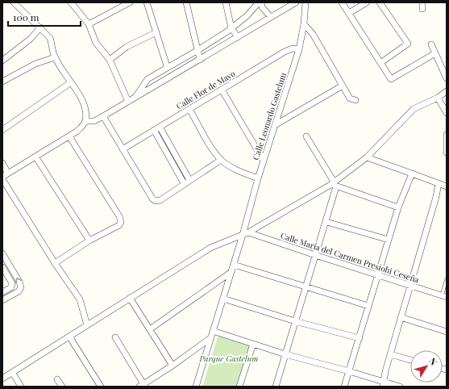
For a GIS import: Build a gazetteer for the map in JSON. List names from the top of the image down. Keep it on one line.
{"streets":{"street":["Calle Flor de Mayo","Calle Leonardo Gastelum","Calle María del Carmen Presiohi Ceseña"]},"crossings":[["Calle Flor de Mayo","Calle Leonardo Gastelum"],["Calle Leonardo Gastelum","Calle María del Carmen Presiohi Ceseña"]],"parks":["Parque Gastelum"],"scale_bar":"100 m","north":"top right"}
